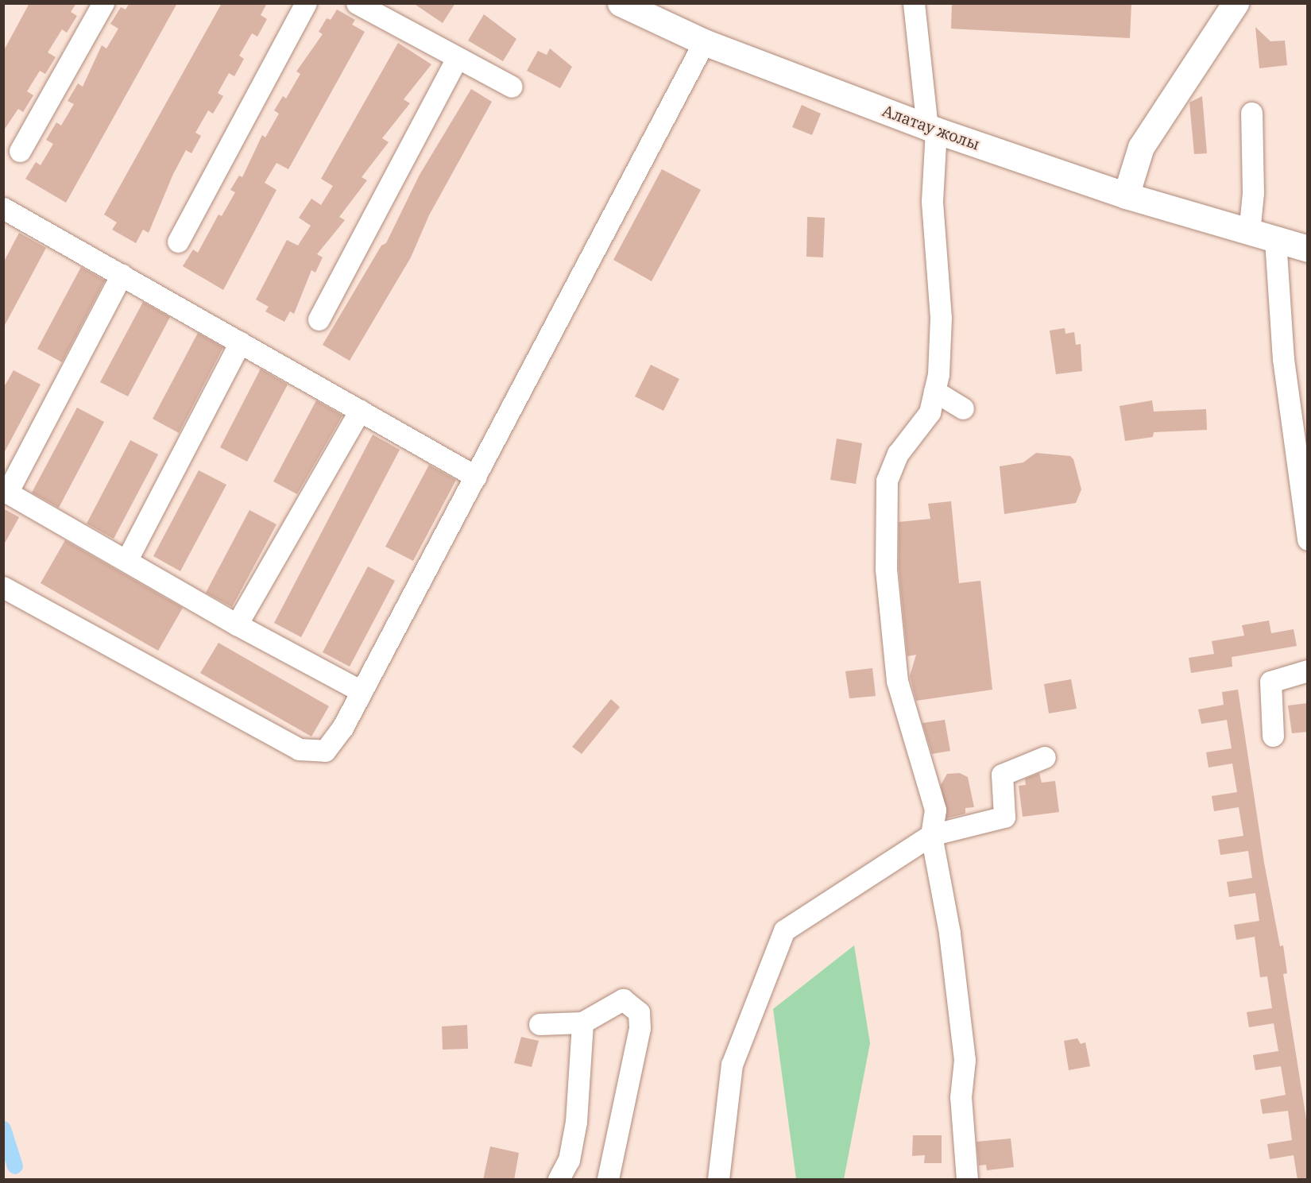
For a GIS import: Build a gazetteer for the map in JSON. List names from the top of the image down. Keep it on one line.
{"streets":{"main road":["Алатау жолы"]}}
